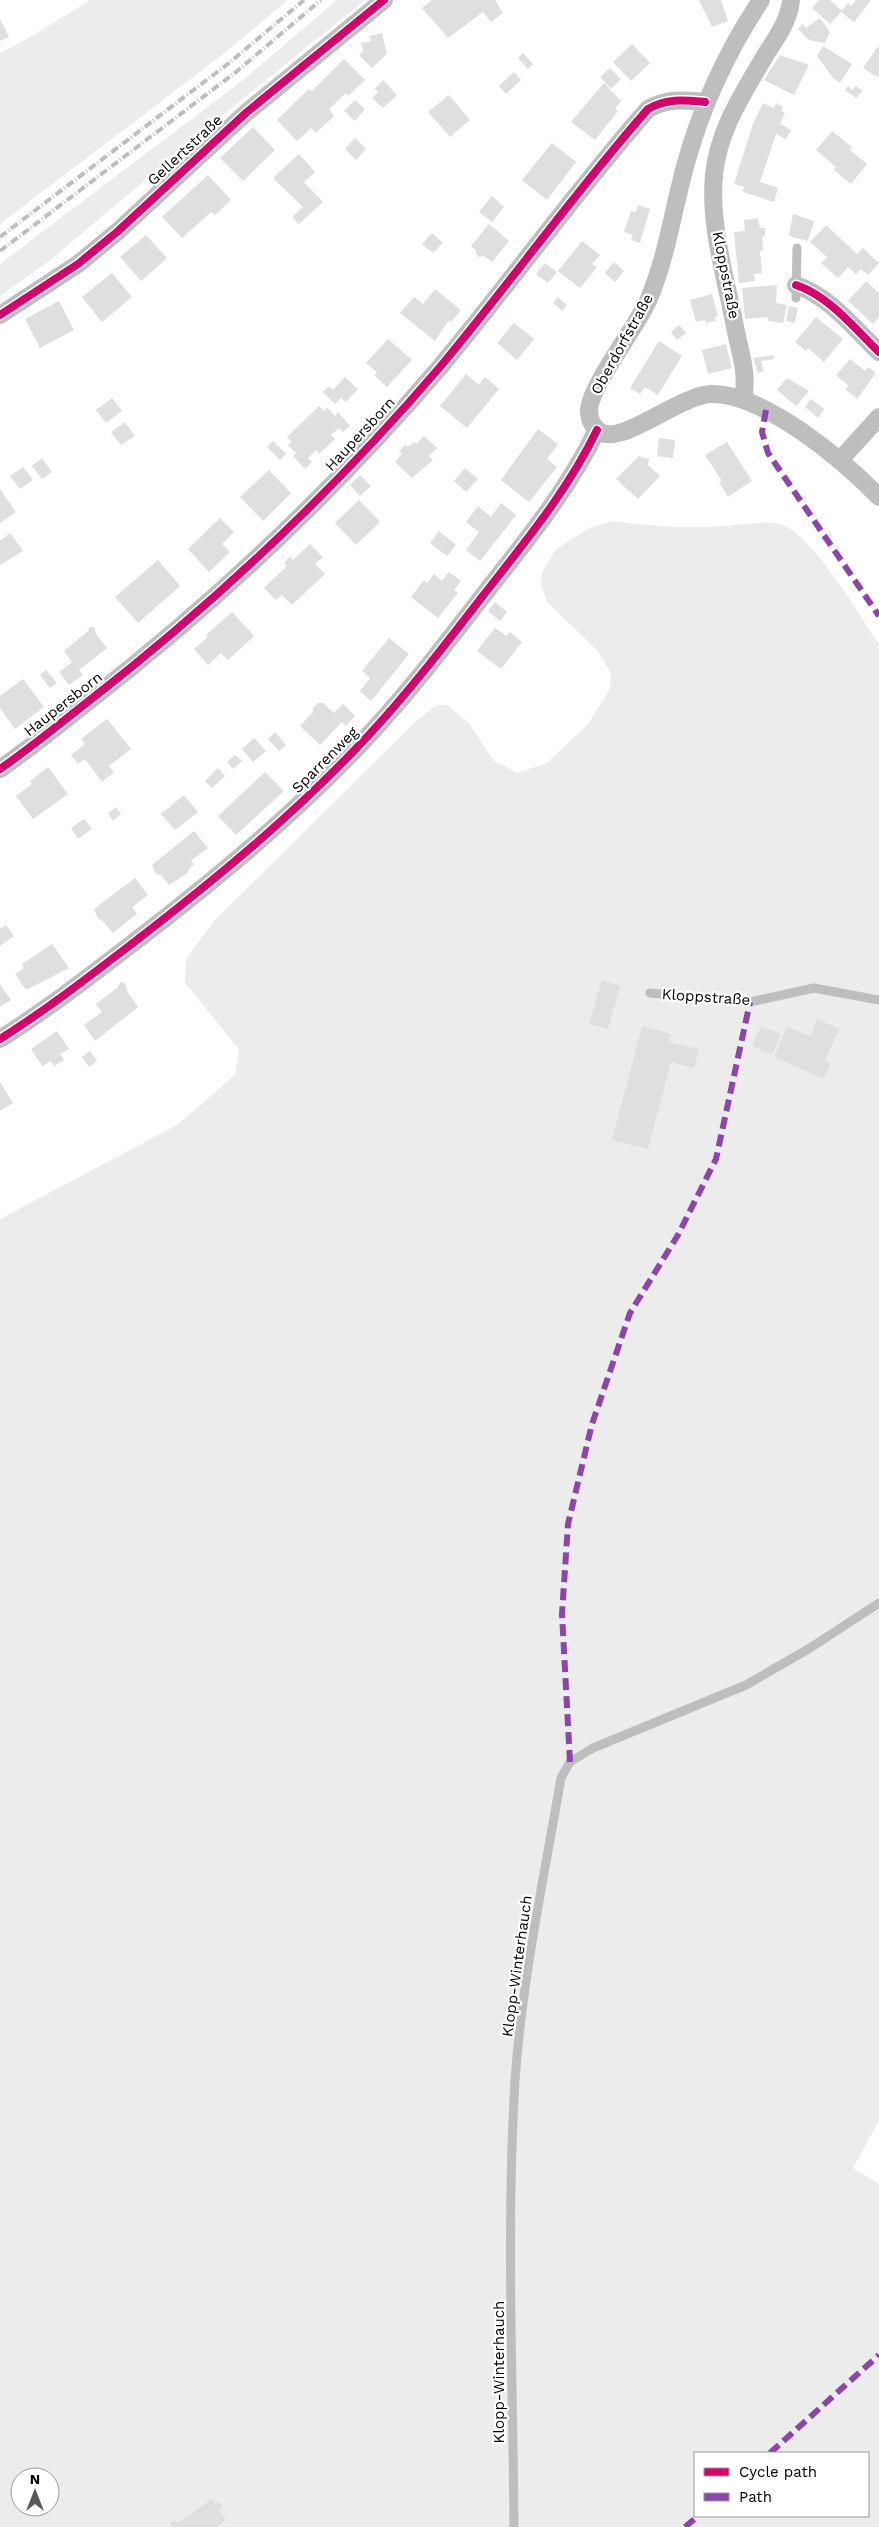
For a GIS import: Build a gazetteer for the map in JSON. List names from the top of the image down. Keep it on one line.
{"streets":{"street":["Gellertstraße","Kloppstraße","Oberdorfstraße","Haupersborn","Sparrenweg"],"lane":["Klopp-Winterhauch"]},"crossings":[["Oberdorfstraße","Haupersborn"],["Oberdorfstraße","Sparrenweg"]],"legend":["Cycle path","Path"],"north":"top"}
